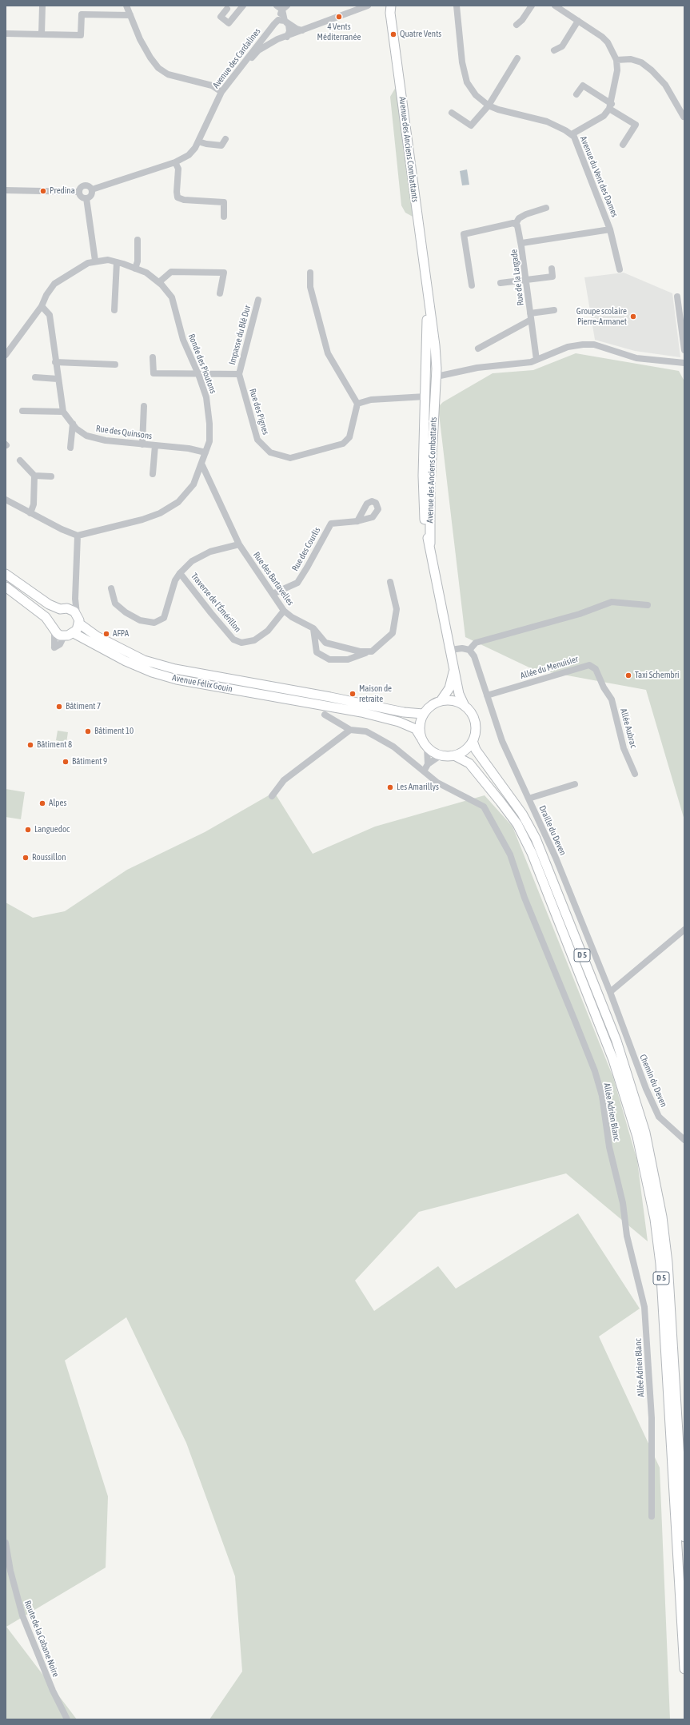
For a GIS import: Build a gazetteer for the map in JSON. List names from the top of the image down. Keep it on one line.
{"streets":{"main road":["Avenue des Anciens Combattants","Avenue Félix Gouin","D 5"],"street":["Avenue des Cardalines","Avenue du Vent des Dames","Rue de la Largade","Impasse du Blé Dur","Ronde des Pioutons","Rue des Pignes","Rue des Quinsons","Rue des Courlis","Rue des Bartavelles","Traverse de l'Émérillon","Allée du Menuisier","Allée Aubrac","Draille du Deven","Chemin du Deven","Allée Adrien Blanc","Route de la Cabane Noire"]},"crossings":[["Avenue des Anciens Combattants","Avenue Félix Gouin"],["Avenue des Anciens Combattants","D 5"],["Avenue du Vent des Dames","Rue de la Largade"],["Impasse du Blé Dur","Rue des Pignes"],["Ronde des Pioutons","Rue des Quinsons"],["Ronde des Pioutons","Rue des Bartavelles"],["Rue des Courlis","Rue des Bartavelles"],["Rue des Bartavelles","Traverse de l'Émérillon"],["Allée du Menuisier","Allée Aubrac"],["Allée du Menuisier","Draille du Deven"],["Avenue Félix Gouin","D 5"],["Draille du Deven","Chemin du Deven"]],"places":["4 Vents Méditerranée","Quatre Vents","Predina","Groupe scolaire Pierre-Armanet","AFPA","Taxi Schembri","Maison de retraite","Bâtiment 7","Bâtiment 10","Bâtiment 8","Bâtiment 9","Les Amarillys","Alpes","Languedoc","Roussillon"]}
